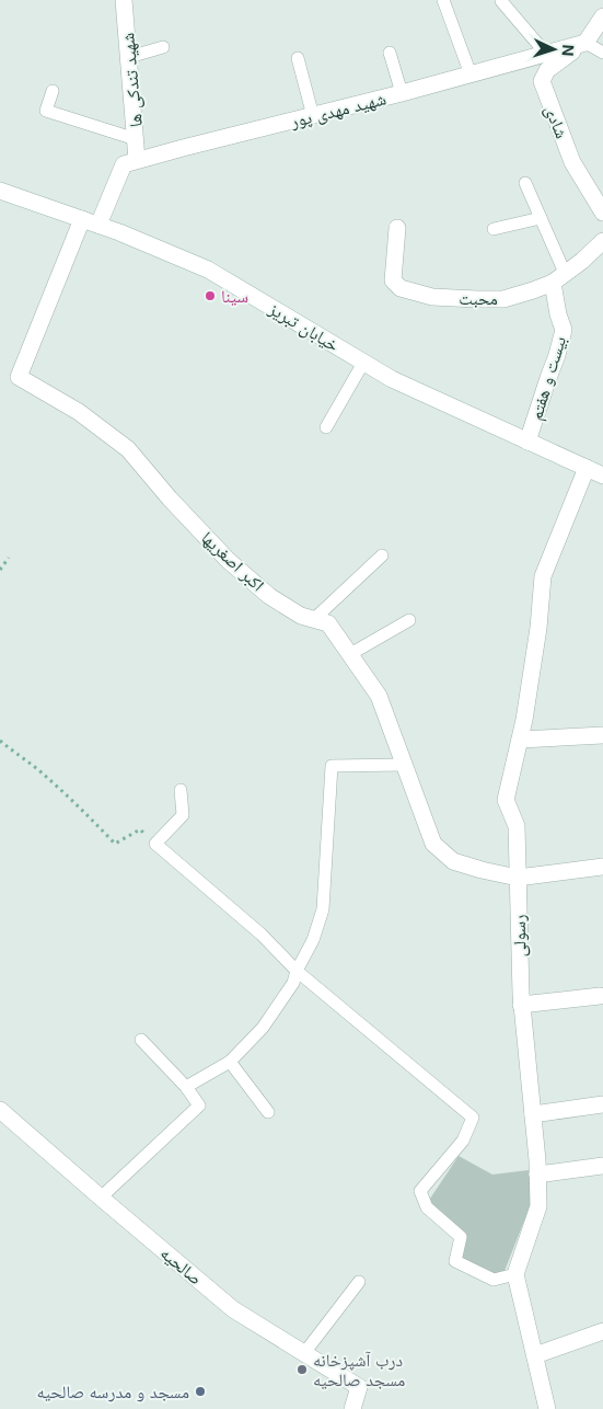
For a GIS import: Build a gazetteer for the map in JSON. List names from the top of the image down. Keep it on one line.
{"streets":{"street":["شهید تندکی ها","شهید مهدی پور","شادی","محبت","خیابان تبریز","بیست و هفتم","اکبر اصغریها","رسولی","صالحیه"]},"crossings":[["شهید تندکی ها","شهید مهدی پور"],["شهید مهدی پور","شادی"],["شهید مهدی پور","خیابان تبریز"],["محبت","بیست و هفتم"],["خیابان تبریز","بیست و هفتم"],["خیابان تبریز","اکبر اصغریها"],["خیابان تبریز","رسولی"],["اکبر اصغریها","رسولی"]],"places":["سینا","درب آشپزخانه مسجد صالحيه","مسجد و مدرسه صالحیه"],"north":"right"}
